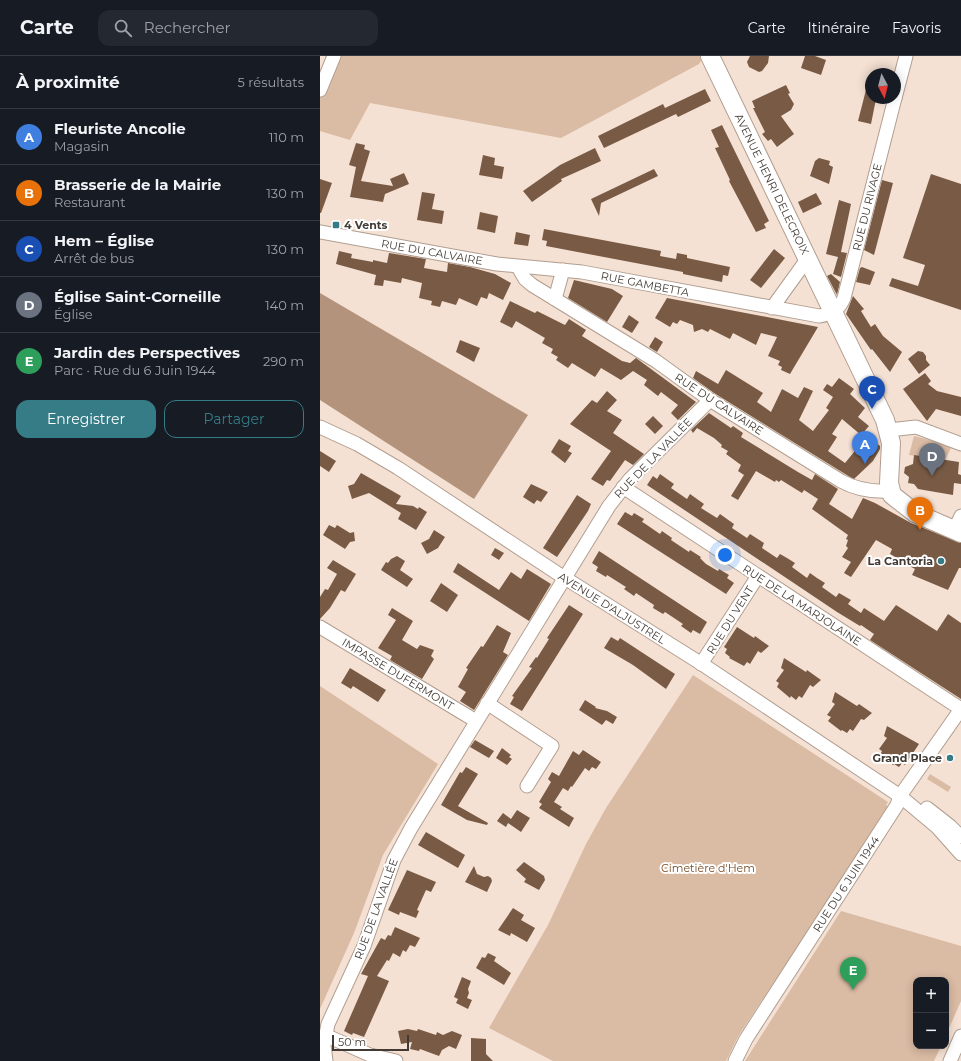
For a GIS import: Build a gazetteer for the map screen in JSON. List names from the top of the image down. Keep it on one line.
{"streets":{"main road":["AVENUE HENRI DELECROIX"],"street":["RUE DU RIVAGE","RUE DU CALVAIRE","RUE GAMBETTA","RUE DE LA VALLÉE","RUE DE LA MARJOLAINE","AVENUE D'ALJUSTREL","RUE DU VENT","IMPASSE DUFERMONT","RUE DU 6 JUIN 1944"]},"crossings":[["AVENUE HENRI DELECROIX","RUE DU RIVAGE"],["AVENUE HENRI DELECROIX","RUE DU CALVAIRE"],["AVENUE HENRI DELECROIX","RUE GAMBETTA"],["RUE DU RIVAGE","RUE GAMBETTA"],["RUE DU CALVAIRE","RUE GAMBETTA"],["RUE DU CALVAIRE","RUE DE LA VALLÉE"],["RUE DE LA VALLÉE","RUE DE LA MARJOLAINE"],["RUE DE LA VALLÉE","AVENUE D'ALJUSTREL"],["RUE DE LA VALLÉE","IMPASSE DUFERMONT"],["RUE DE LA MARJOLAINE","RUE DU VENT"],["RUE DE LA MARJOLAINE","RUE DU 6 JUIN 1944"],["AVENUE D'ALJUSTREL","RUE DU VENT"],["AVENUE D'ALJUSTREL","RUE DU 6 JUIN 1944"]],"parks":["Cimetière d'Hem"],"places":{"transit":["4 Vents"],"other":["La Cantoria","Grand Place"]},"scale_bar":"50 m","north":"bottom","page":{"header":"Carte","search":"Rechercher","nav":["Carte","Itinéraire","Favoris"],"heading":["À proximité","5 résultats"],"list":[{"mark":"A","name":"Fleuriste Ancolie","note":"Magasin","value":"110 m"},{"mark":"B","name":"Brasserie de la Mairie","note":"Restaurant","value":"130 m"},{"mark":"C","name":"Hem – Église","note":"Arrêt de bus","value":"130 m"},{"mark":"D","name":"Église Saint-Corneille","note":"Église","value":"140 m"},{"mark":"E","name":"Jardin des Perspectives","note":"Parc · Rue du 6 Juin 1944","value":"290 m"}],"pins":["C","A","D","B","E"],"buttons":["Enregistrer","Partager"],"map_buttons":["+","−"],"scale":"50 m"}}
